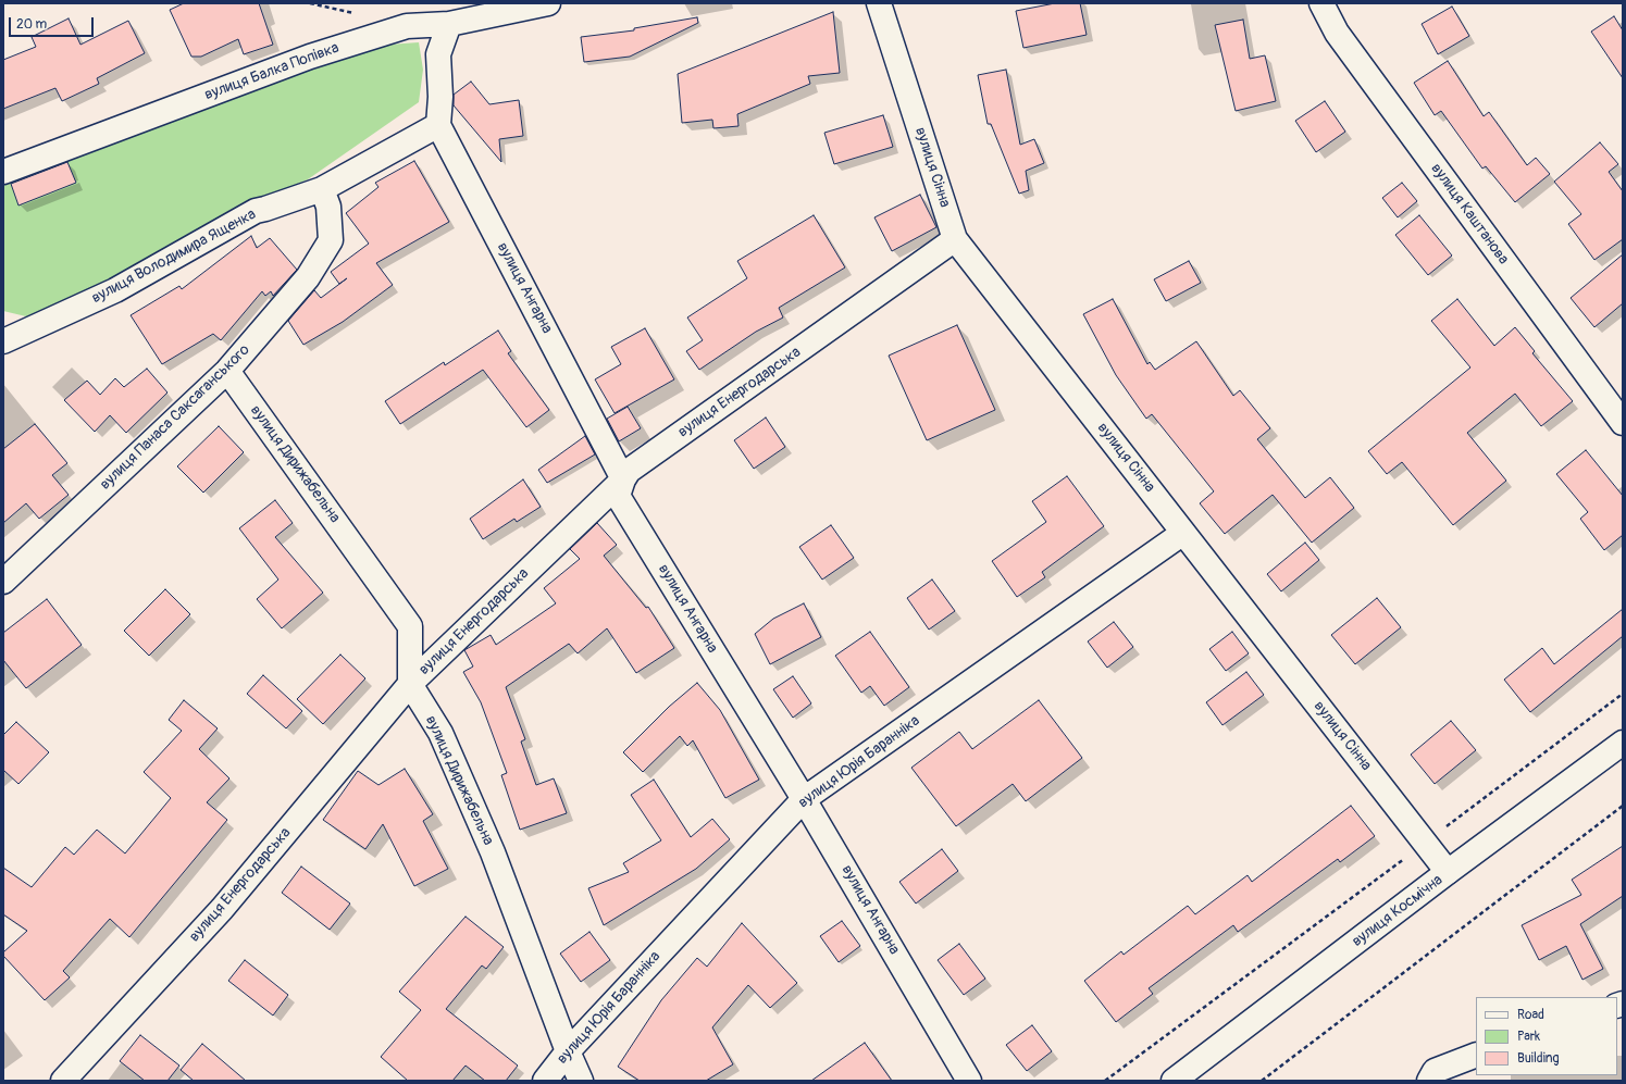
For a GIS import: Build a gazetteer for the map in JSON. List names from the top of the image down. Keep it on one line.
{"streets":{"street":["вулиця Балка Попівка","вулиця Сінна","вулиця Каштанова","вулиця Володимира Ященка","вулиця Ангарна","вулиця Енергодарська","вулиця Панаса Саксаганського","вулиця Дирижабельна","вулиця Юрія Баранніка","вулиця Космічна"]},"crossings":[["вулиця Сінна","вулиця Енергодарська"],["вулиця Сінна","вулиця Юрія Баранніка"],["вулиця Сінна","вулиця Космічна"],["вулиця Володимира Ященка","вулиця Ангарна"],["вулиця Володимира Ященка","вулиця Панаса Саксаганського"],["вулиця Ангарна","вулиця Енергодарська"],["вулиця Ангарна","вулиця Юрія Баранніка"],["вулиця Енергодарська","вулиця Дирижабельна"],["вулиця Панаса Саксаганського","вулиця Дирижабельна"],["вулиця Дирижабельна","вулиця Юрія Баранніка"]],"legend":["Road","Park","Building"],"scale_bar":"20 m"}
